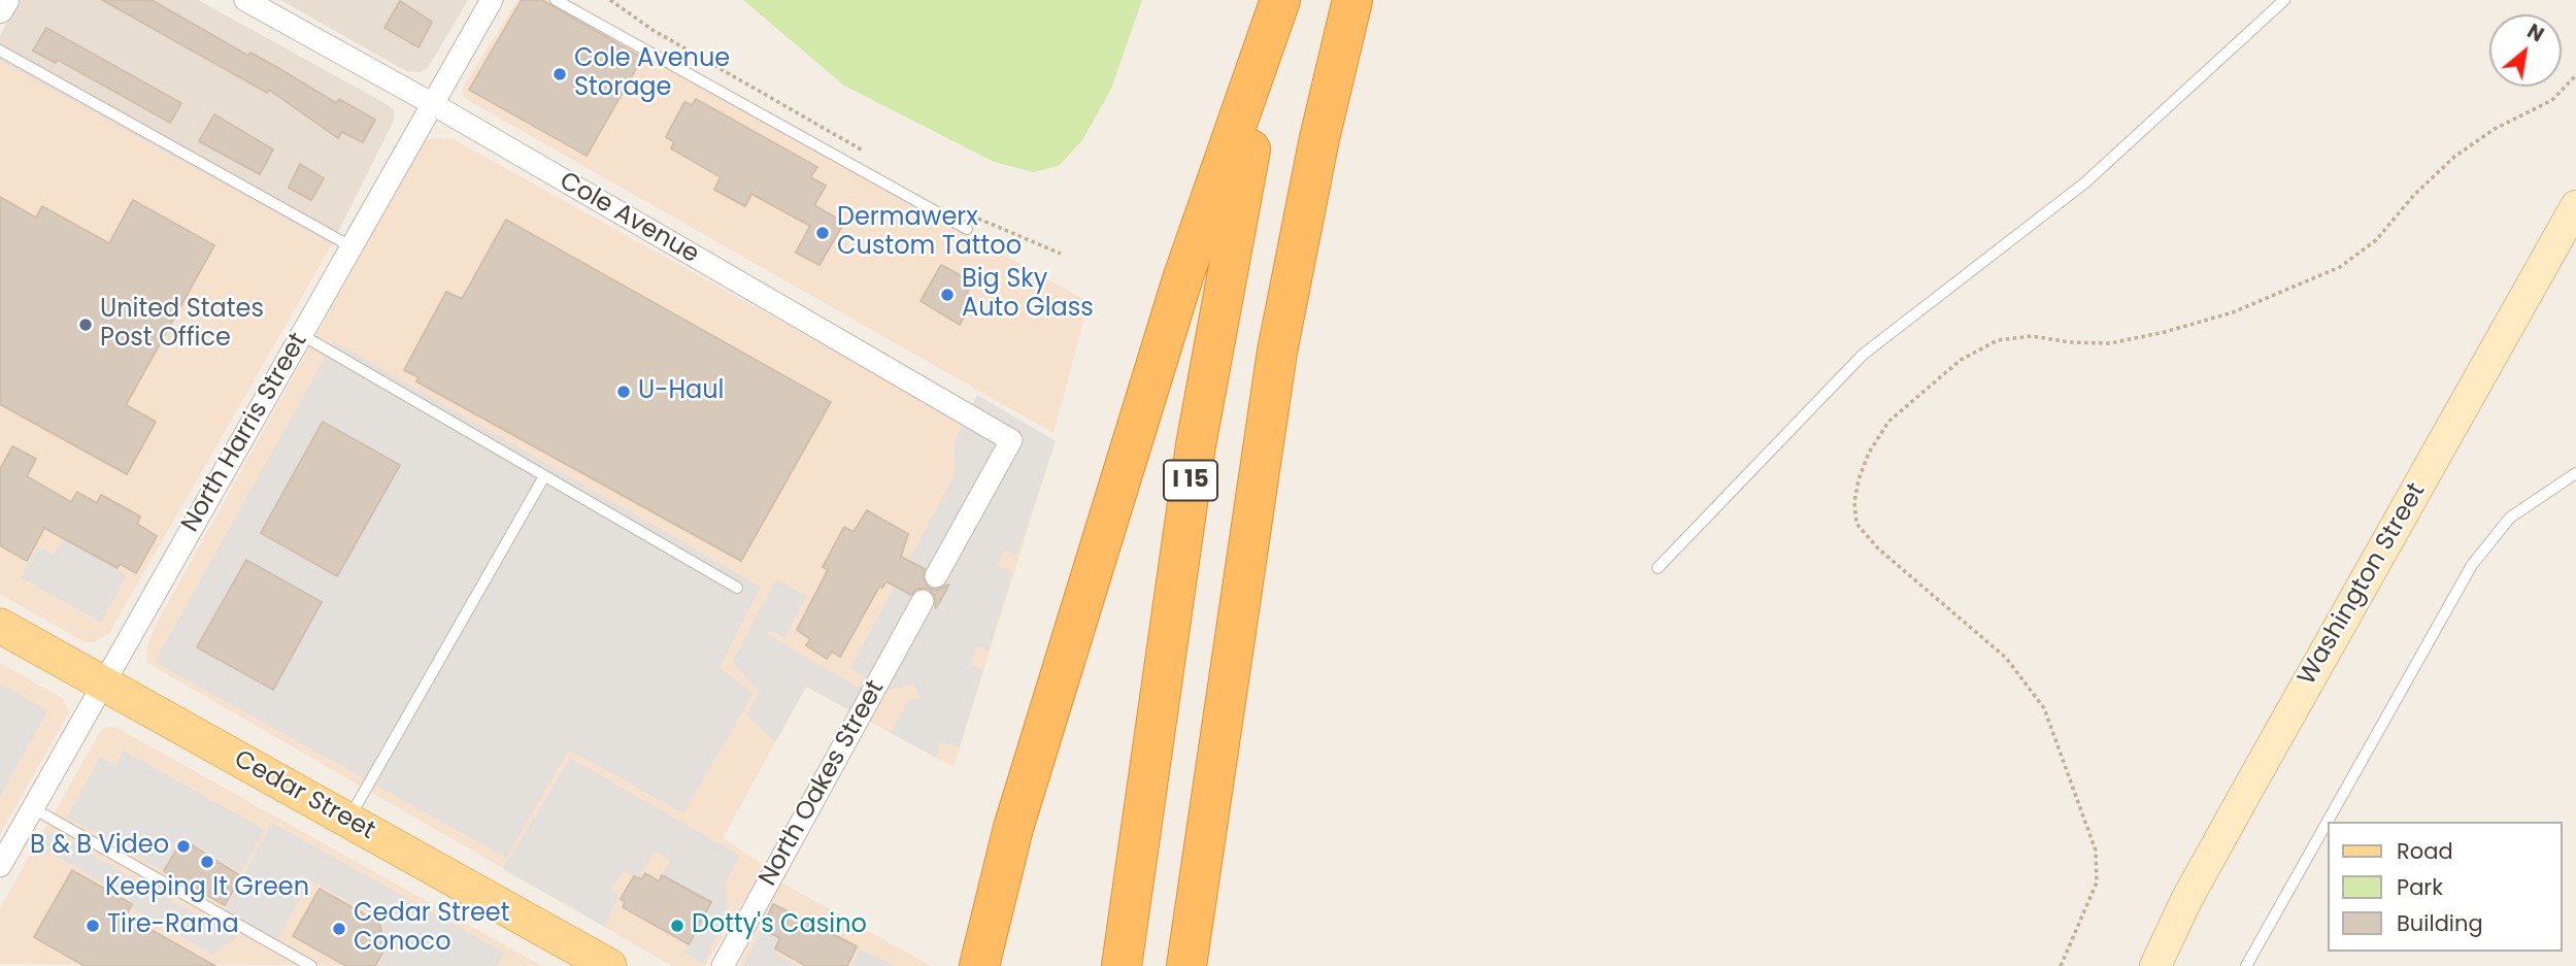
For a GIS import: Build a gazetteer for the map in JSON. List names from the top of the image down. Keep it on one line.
{"streets":{"highway":["I 15"],"main road":["Washington Street","Cedar Street"],"street":["Cole Avenue","North Harris Street","North Oakes Street"]},"crossings":[["Cole Avenue","North Harris Street"],["North Harris Street","Cedar Street"]],"places":["Cole Avenue Storage","Dermawerx Custom Tattoo","Big Sky Auto Glass","United States Post Office","U-Haul","B & B Video","Keeping It Green","Tire-Rama","Dotty's Casino","Cedar Street Conoco"],"legend":["Road","Park","Building"],"north":"top right"}
